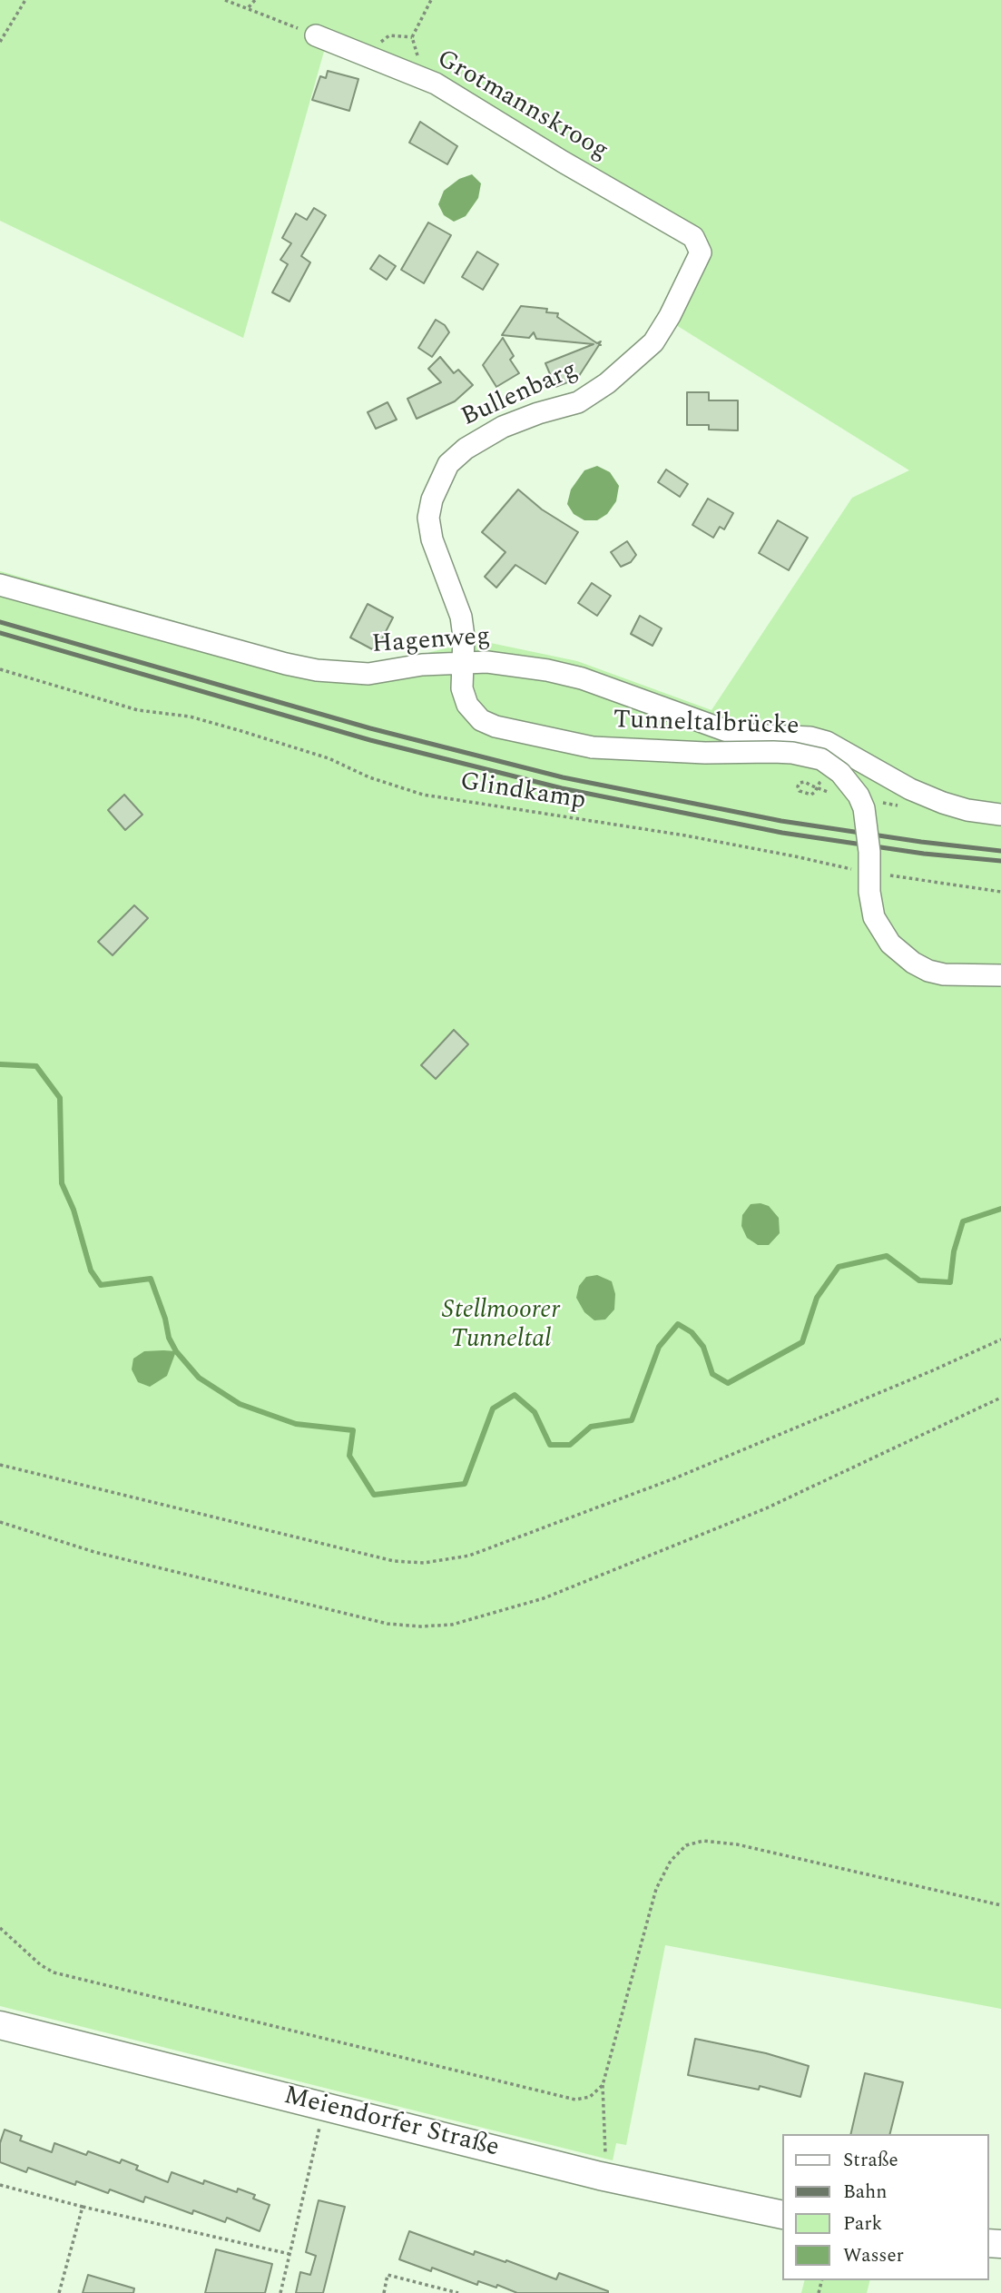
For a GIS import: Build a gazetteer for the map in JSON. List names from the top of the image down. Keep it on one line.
{"streets":{"main road":["Meiendorfer Straße"],"street":["Grotmannskroog","Bullenbarg","Hagenweg","Tunneltalbrücke"],"path":["Glindkamp"]},"crossings":[["Grotmannskroog","Bullenbarg"],["Bullenbarg","Hagenweg"],["Bullenbarg","Tunneltalbrücke"],["Hagenweg","Tunneltalbrücke"]],"parks":["Stellmoorer Tunneltal"],"legend":["Straße","Bahn","Park","Wasser"]}
